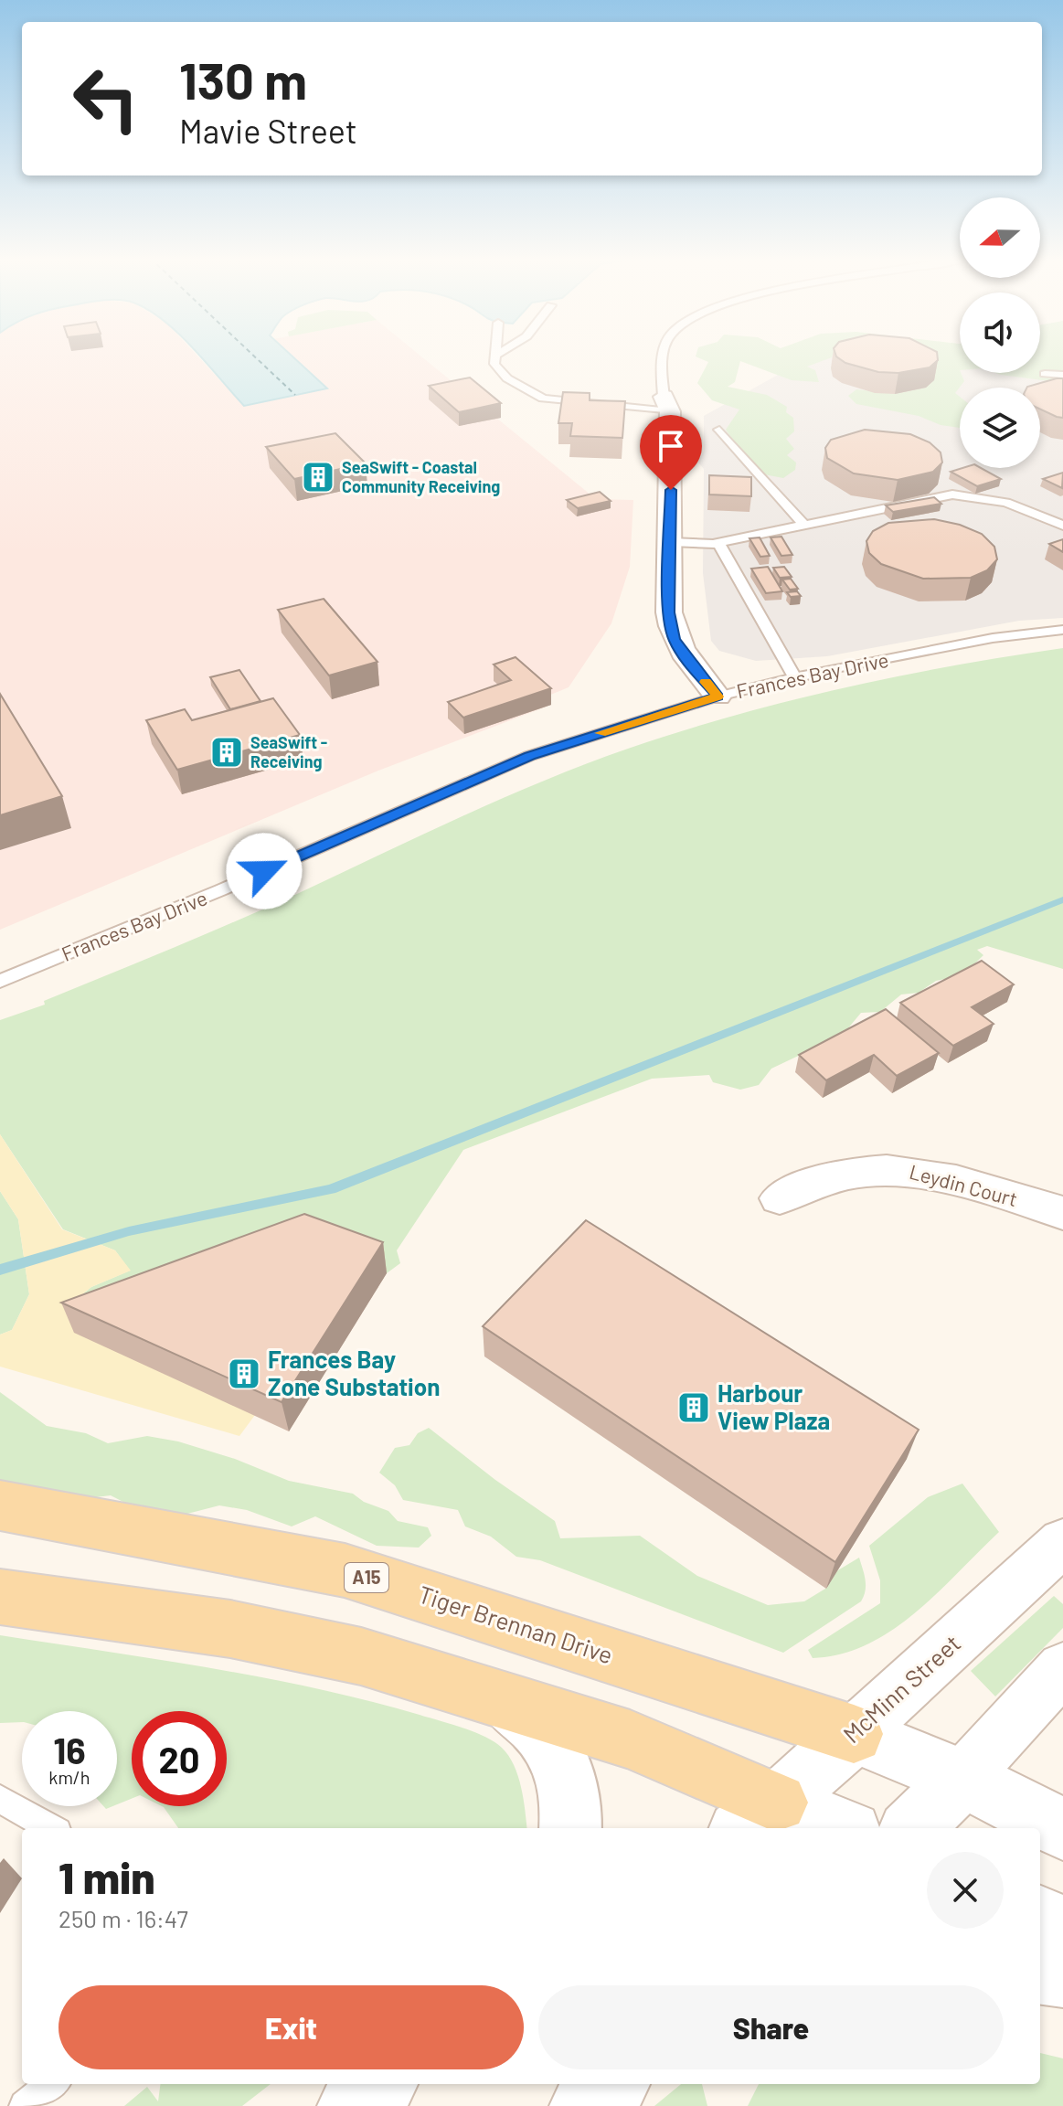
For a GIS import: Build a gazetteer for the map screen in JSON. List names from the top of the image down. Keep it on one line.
{"streets":{"main road":["A15","Tiger Brennan Drive"],"street":["Leydin Court","McMinn Street"],"lane":["Frances Bay Drive"]},"crossings":[["Tiger Brennan Drive","McMinn Street"]],"places":{"building":["SeaSwift - Coastal Community Receiving","SeaSwift - Receiving","Frances Bay Zone Substation","Harbour View Plaza"]},"north":"left","page":{"turn":["130 m","Mavie Street"],"speed":"16 km/h","limit":"20","heading":["1 min","250 m · 16:47"],"buttons":["Exit","Share"]}}
